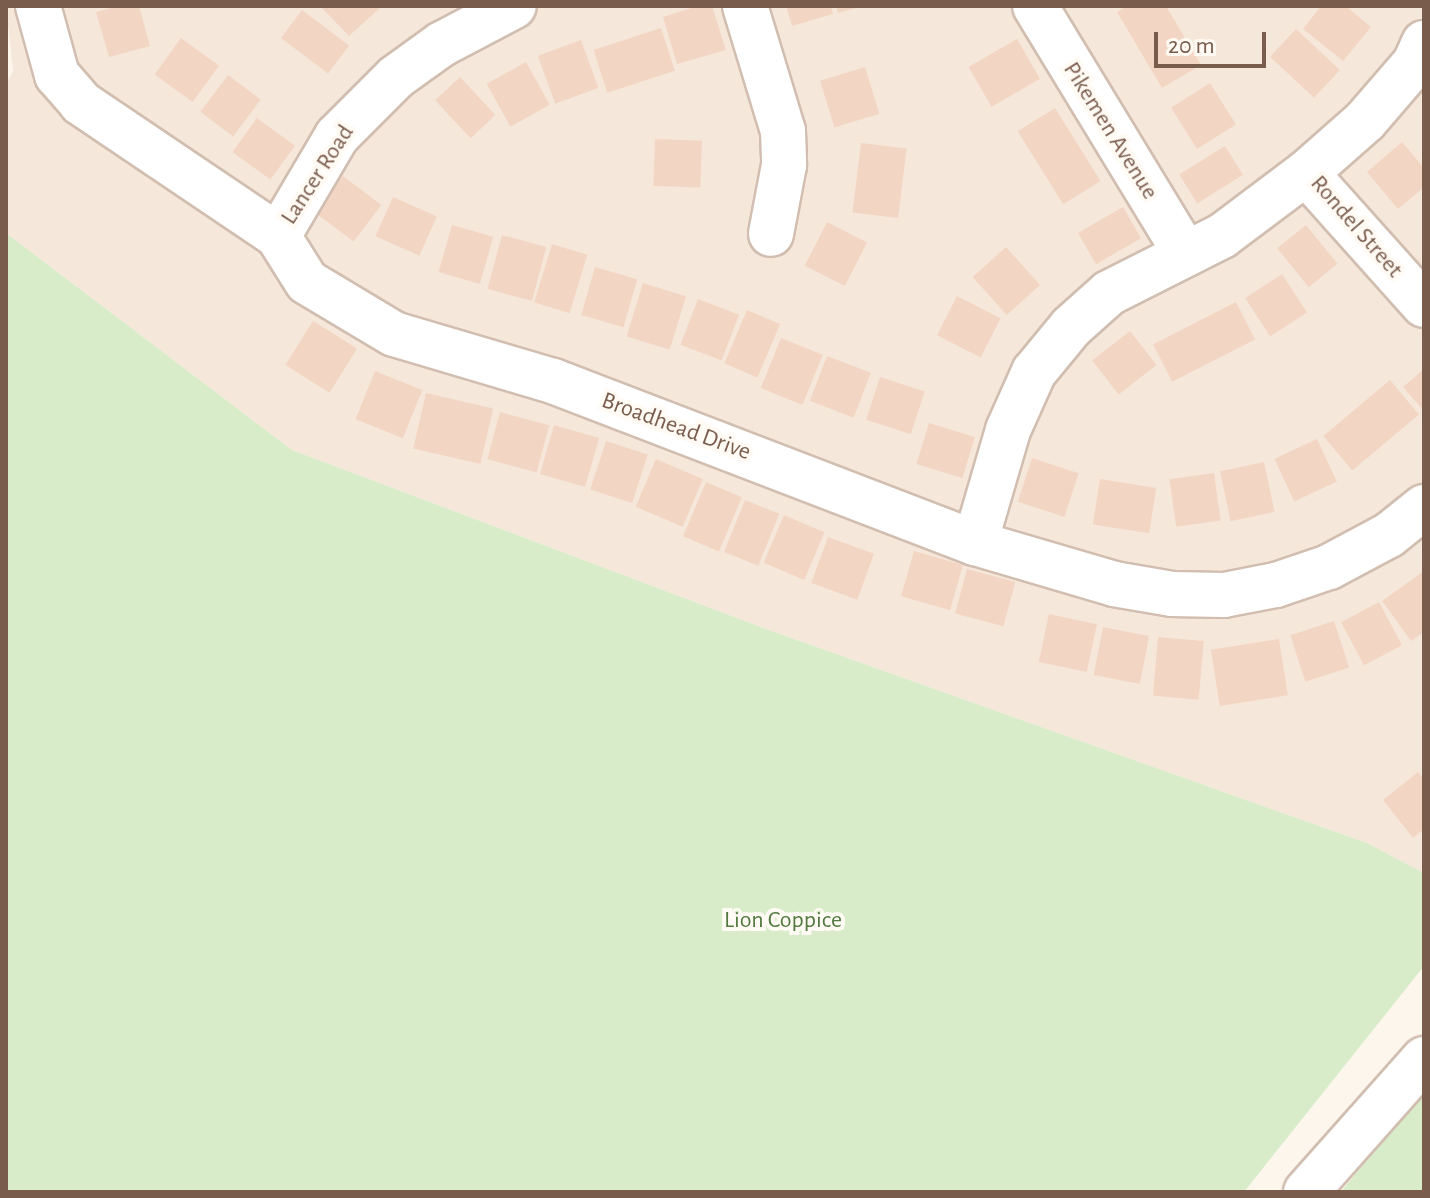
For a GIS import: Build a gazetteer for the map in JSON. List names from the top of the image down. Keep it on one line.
{"streets":{"street":["Pikemen Avenue","Lancer Road","Rondel Street","Broadhead Drive"]},"crossings":[["Lancer Road","Broadhead Drive"]],"parks":["Lion Coppice"],"scale_bar":"20 m"}
